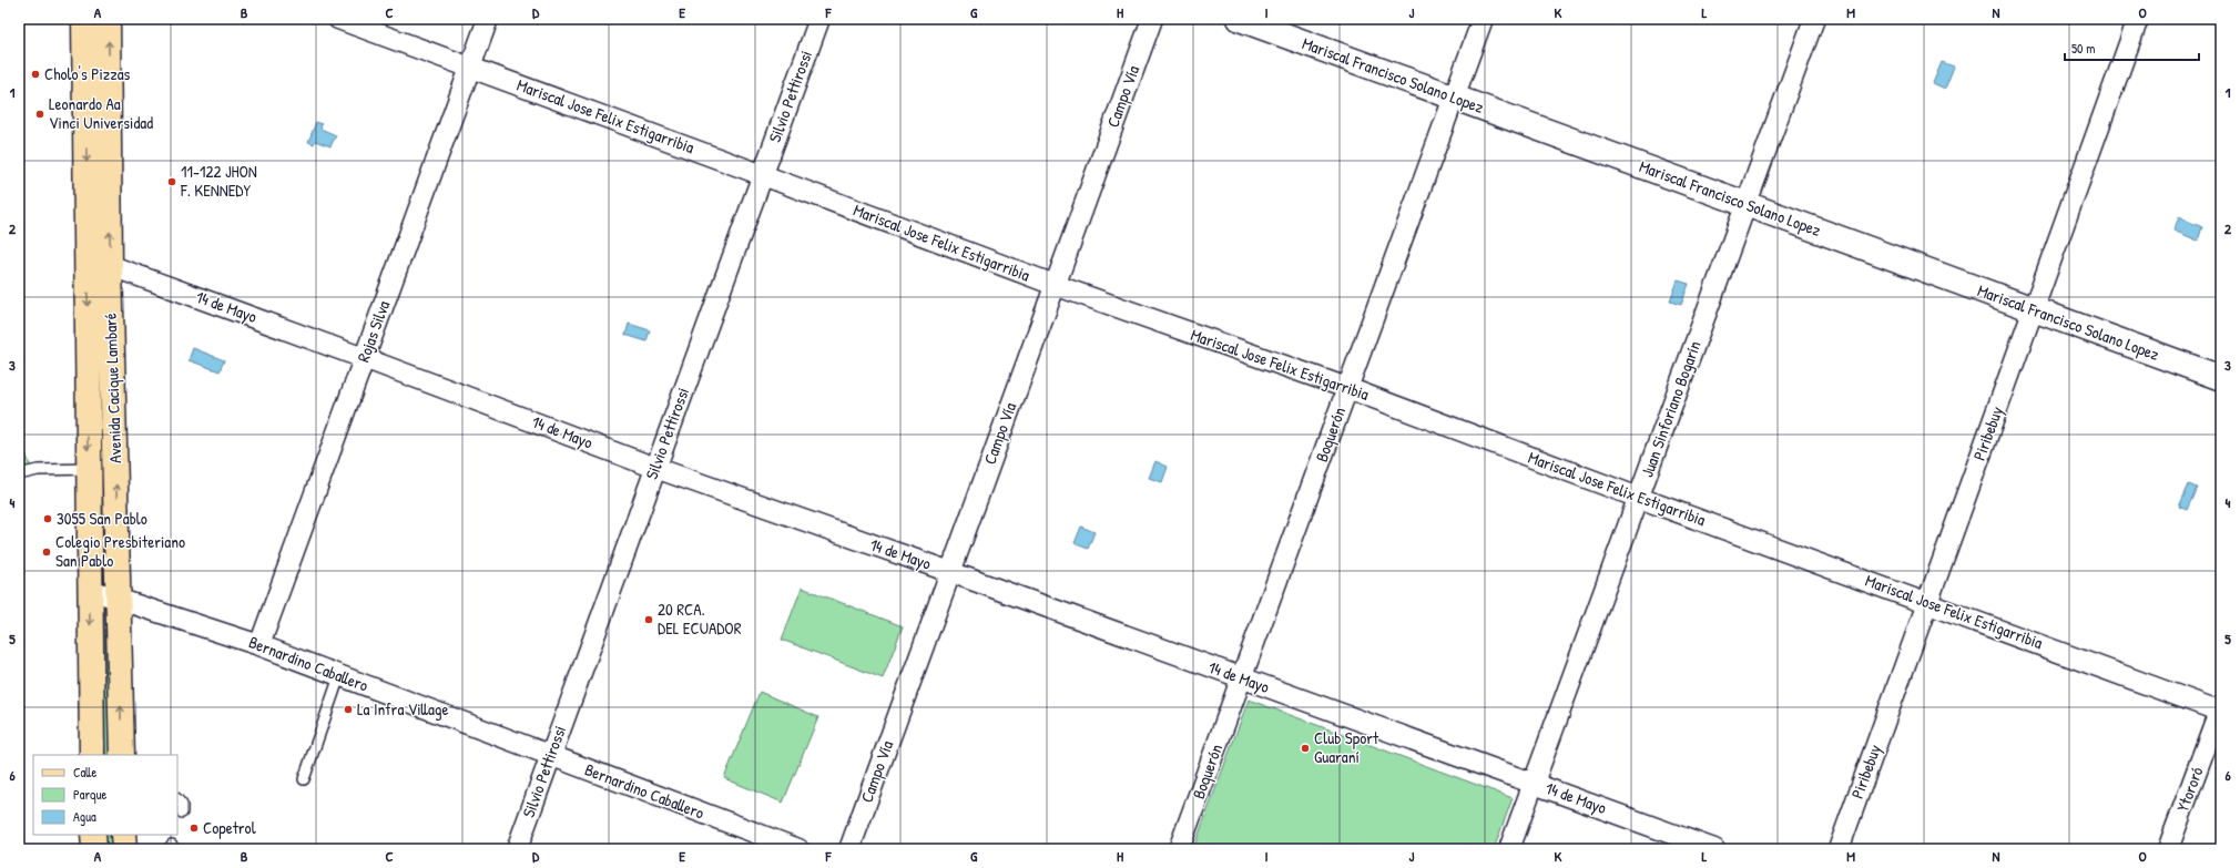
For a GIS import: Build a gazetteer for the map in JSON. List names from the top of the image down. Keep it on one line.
{"streets":{"main road":["Avenida Cacique Lambaré"],"street":["Mariscal Francisco Solano Lopez","Silvio Pettirossi","Campo Vía","Mariscal Jose Felix Estigarribia","14 de Mayo","Rojas Silva","Juan Sinforiano Bogarín","Piribebuy","Boquerón","Bernardino Caballero","Ytororó"]},"crossings":[["Mariscal Francisco Solano Lopez","Juan Sinforiano Bogarín"],["Mariscal Francisco Solano Lopez","Piribebuy"],["Mariscal Francisco Solano Lopez","Boquerón"],["Silvio Pettirossi","Mariscal Jose Felix Estigarribia"],["Silvio Pettirossi","14 de Mayo"],["Silvio Pettirossi","Bernardino Caballero"],["Campo Vía","Mariscal Jose Felix Estigarribia"],["Campo Vía","14 de Mayo"],["Mariscal Jose Felix Estigarribia","Rojas Silva"],["Mariscal Jose Felix Estigarribia","Juan Sinforiano Bogarín"],["Mariscal Jose Felix Estigarribia","Piribebuy"],["Mariscal Jose Felix Estigarribia","Boquerón"],["Mariscal Jose Felix Estigarribia","Ytororó"],["14 de Mayo","Rojas Silva"],["14 de Mayo","Avenida Cacique Lambaré"],["14 de Mayo","Juan Sinforiano Bogarín"],["14 de Mayo","Boquerón"],["Rojas Silva","Bernardino Caballero"],["Avenida Cacique Lambaré","Bernardino Caballero"]],"places":["Cholo's Pizzas","Leonardo Aa Vinci Universidad","11-122 JHON F. KENNEDY","3055 San Pablo","Colegio Presbiteriano San Pablo","20 RCA. DEL ECUADOR","La Infra Village","Club Sport Guaraní","Copetrol"],"legend":["Calle","Parque","Agua"],"scale_bar":"50 m","grid":{"columns":["A","B","C","D","E","F","G","H","I","J","K","L","M","N","O"],"rows":["1","2","3","4","5","6"]}}
